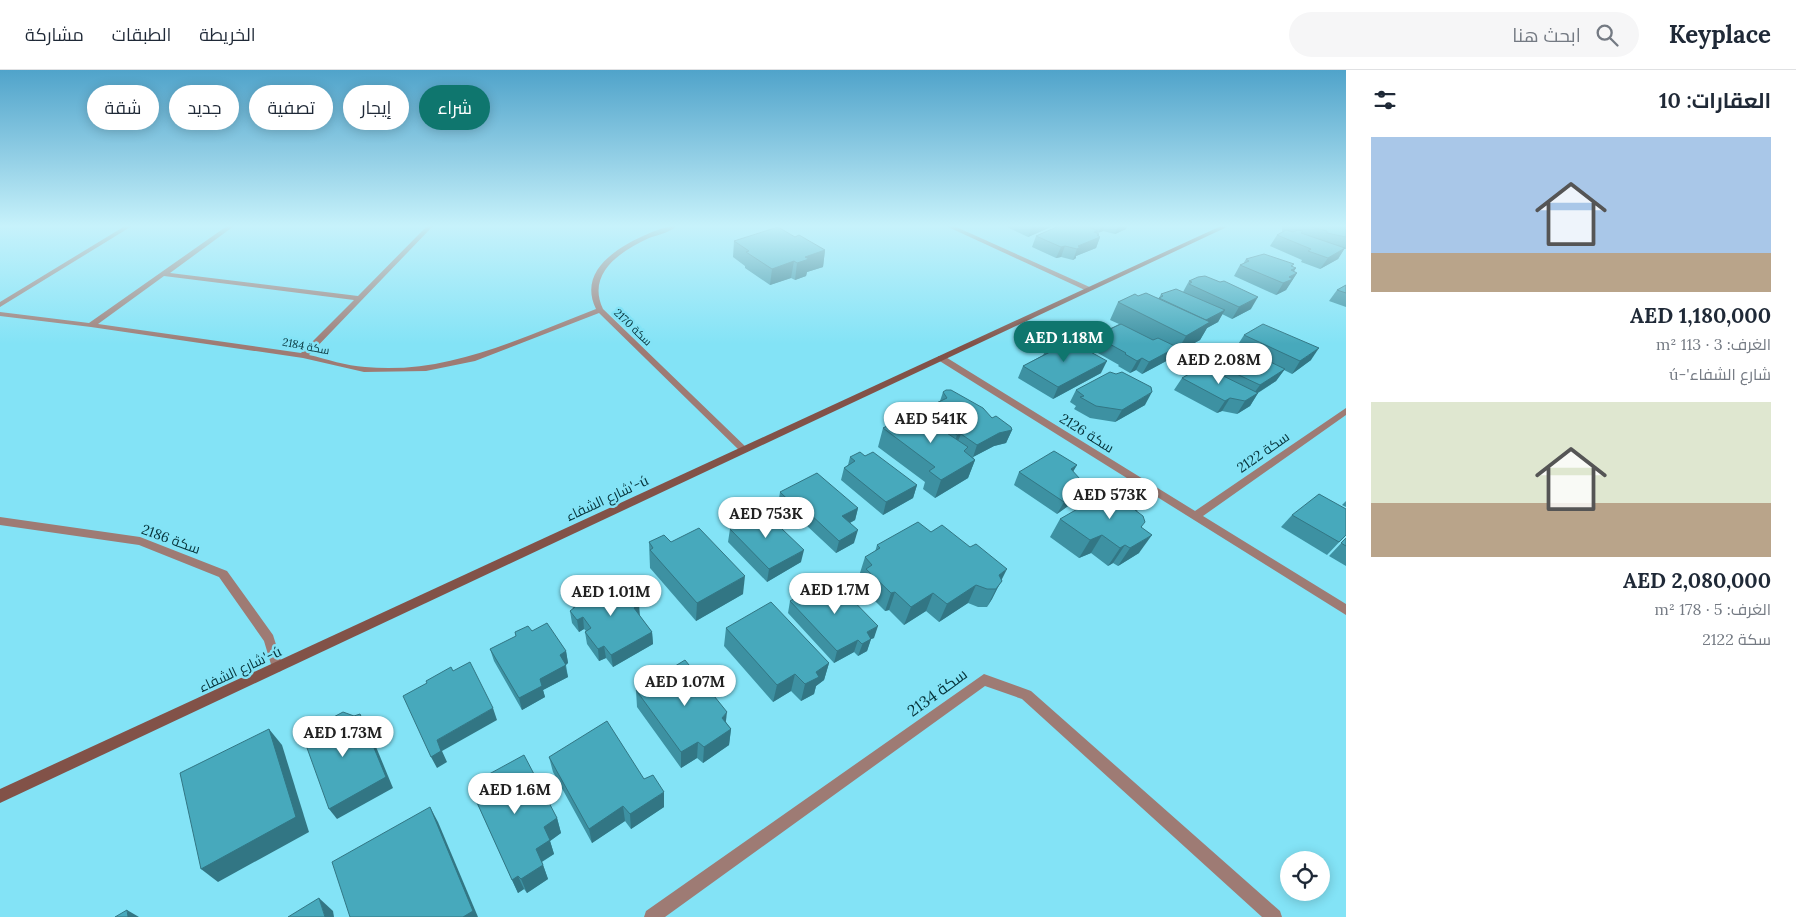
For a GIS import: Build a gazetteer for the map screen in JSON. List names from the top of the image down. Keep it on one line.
{"streets":{"street":["سكة 2170","سكة 2184","سكة 2126","سكة 2122","شارع الشفاء'-ú","سكة 2186","سكة 2134"]},"crossings":[["سكة 2170","سكة 2184"],["سكة 2170","شارع الشفاء'-ú"],["سكة 2126","سكة 2122"],["سكة 2126","شارع الشفاء'-ú"],["شارع الشفاء'-ú","سكة 2186"]],"page":{"header":"Keyplace","search":"ابحث هنا","nav":["الخريطة","الطبقات","مشاركة"],"heading":"العقارات: 10","chip":["شراء","إيجار","تصفية","جديد","شقة"],"list":[{"name":"AED 1,180,000","note":"الغرف: 3 · 113 m² · شارع الشفاء'-ú"},{"name":"AED 2,080,000","note":"الغرف: 5 · 178 m² · سكة 2122"}],"price":["AED 1.18M","AED 2.08M","AED 541K","AED 573K","AED 753K","AED 1.7M","AED 1.01M","AED 1.07M","AED 1.73M","AED 1.6M"]}}
